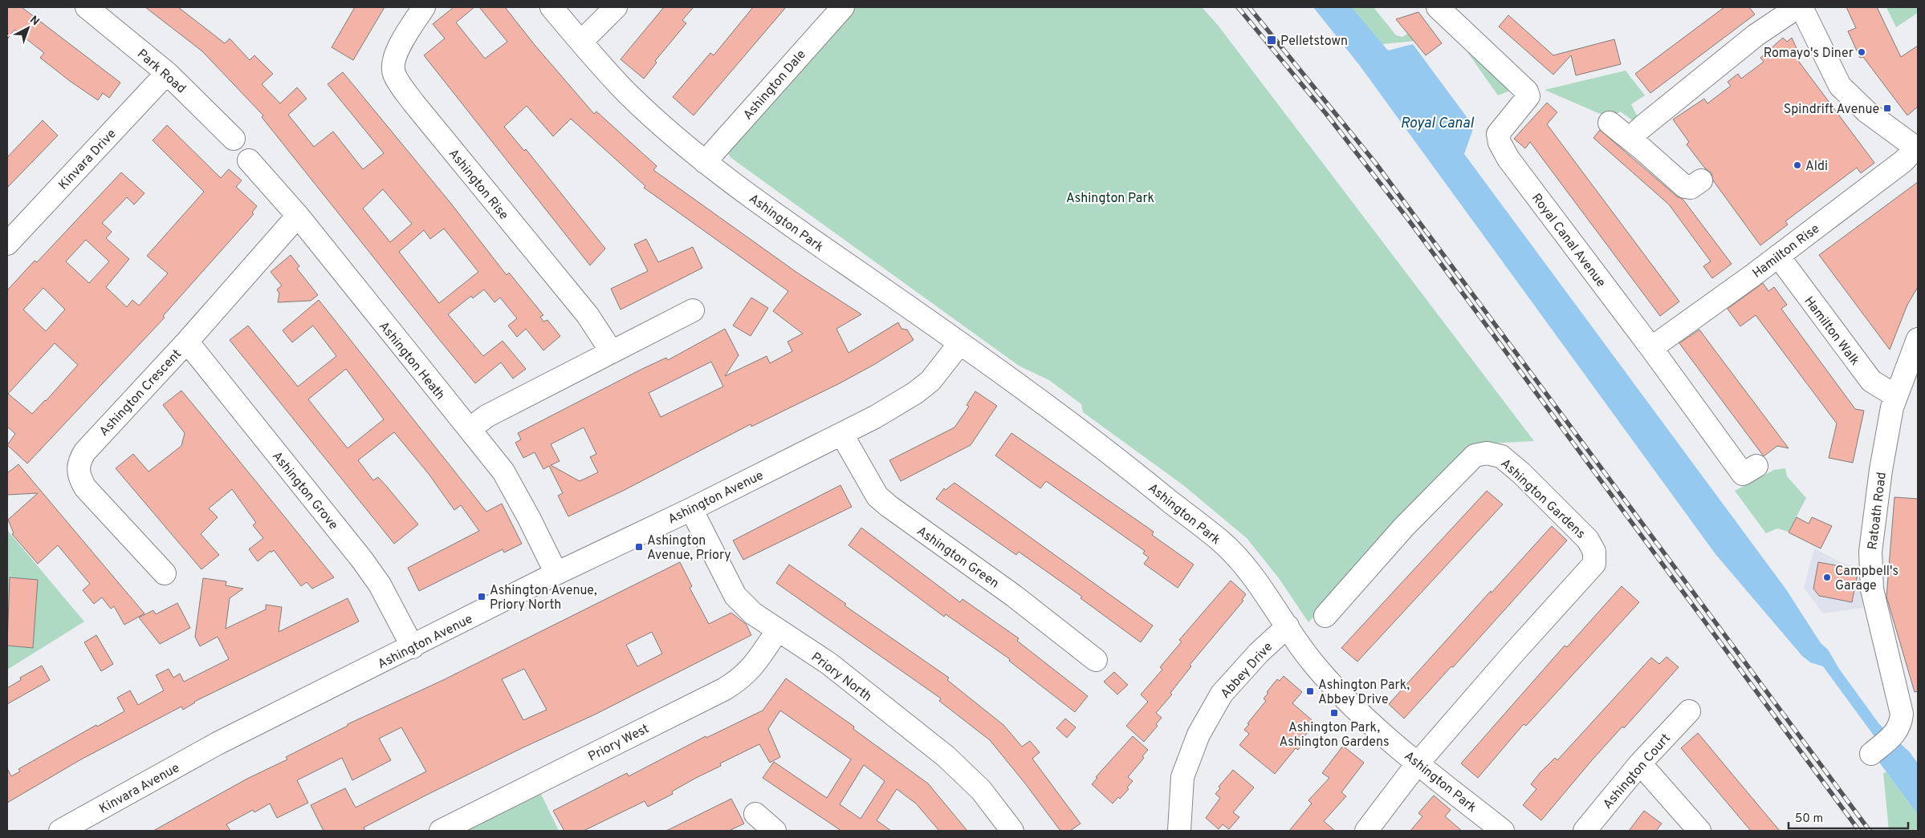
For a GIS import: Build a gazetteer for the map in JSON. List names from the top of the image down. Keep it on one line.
{"streets":{"street":["Park Road","Ashington Dale","Kinvara Drive","Ashington Rise","Ashington Park","Royal Canal Avenue","Hamilton Rise","Hamilton Walk","Ashington Heath","Ashington Crescent","Ashington Grove","Ashington Avenue","Ashington Gardens","Ratoath Road","Ashington Green","Abbey Drive","Priory North","Priory West","Ashington Court","Kinvara Avenue"]},"crossings":[["Park Road","Kinvara Drive"],["Ashington Dale","Ashington Park"],["Ashington Park","Ashington Avenue"],["Ashington Park","Ashington Gardens"],["Ashington Park","Abbey Drive"],["Royal Canal Avenue","Hamilton Rise"],["Hamilton Rise","Hamilton Walk"],["Hamilton Walk","Ratoath Road"],["Ashington Heath","Ashington Crescent"],["Ashington Heath","Ashington Avenue"],["Ashington Crescent","Ashington Grove"],["Ashington Grove","Ashington Avenue"],["Ashington Avenue","Ashington Green"],["Ashington Avenue","Priory North"],["Ashington Avenue","Kinvara Avenue"],["Priory North","Priory West"]],"water":["Royal Canal"],"parks":["Ashington Park"],"places":{"transit":["Pelletstown","Spindrift Avenue","Ashington Avenue, Priory","Ashington Avenue, Priory North","Ashington Park, Abbey Drive","Ashington Park, Ashington Gardens"],"other":["Romayo's Diner","Aldi","Campbell's Garage"]},"scale_bar":"50 m","north":"top right"}
